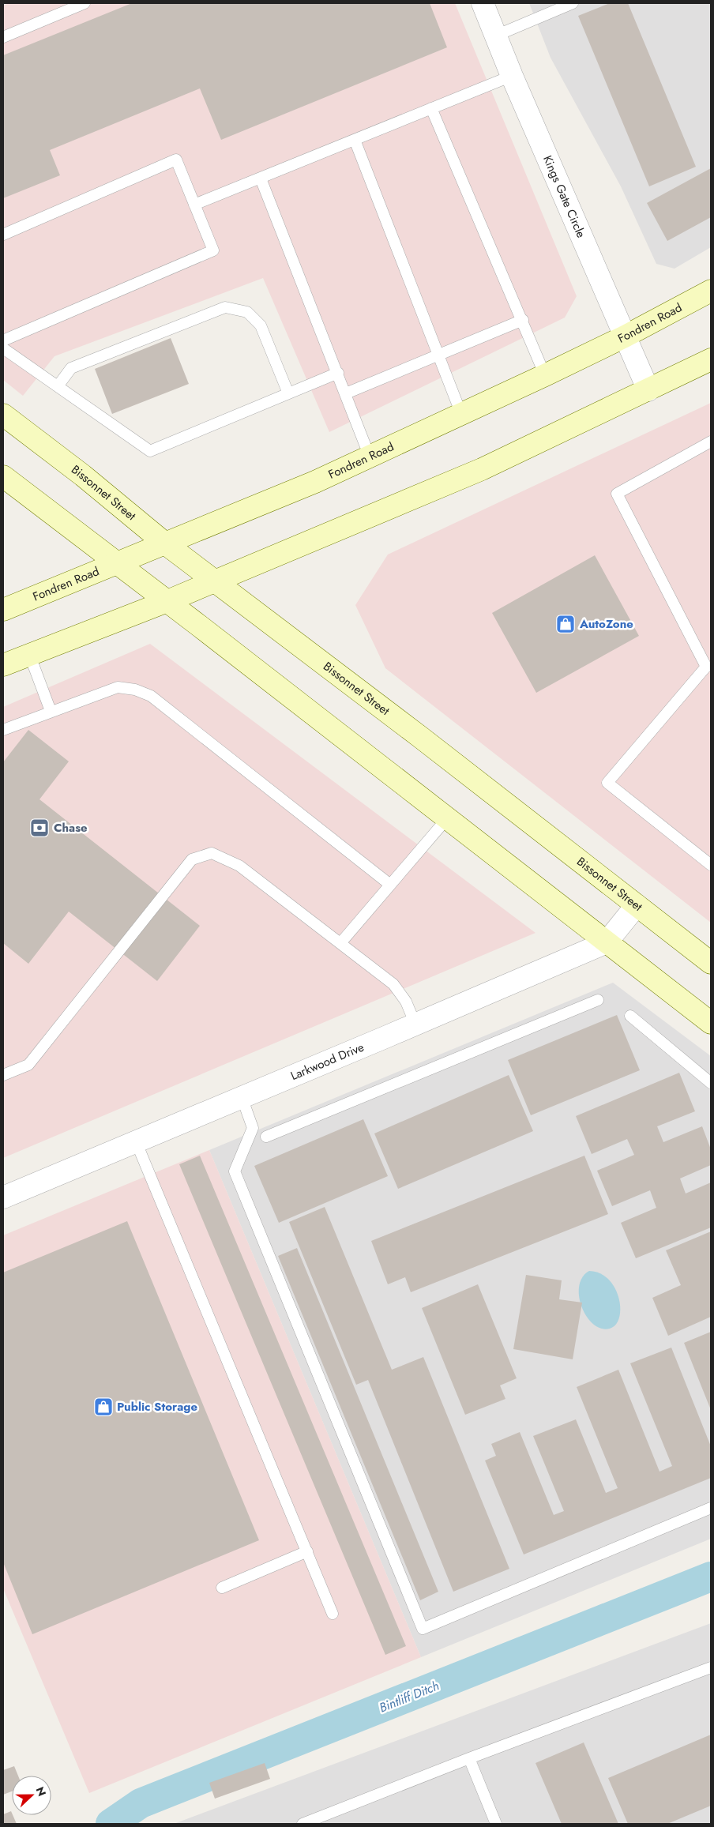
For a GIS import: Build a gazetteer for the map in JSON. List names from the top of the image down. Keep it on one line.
{"streets":{"main road":["Fondren Road","Bissonnet Street"],"street":["Kings Gate Circle","Larkwood Drive"]},"crossings":[["Kings Gate Circle","Fondren Road"],["Fondren Road","Bissonnet Street"],["Bissonnet Street","Larkwood Drive"]],"water":["Bintliff Ditch"],"places":{"shop":["AutoZone","Public Storage"],"bank":["Chase"]},"north":"right"}
